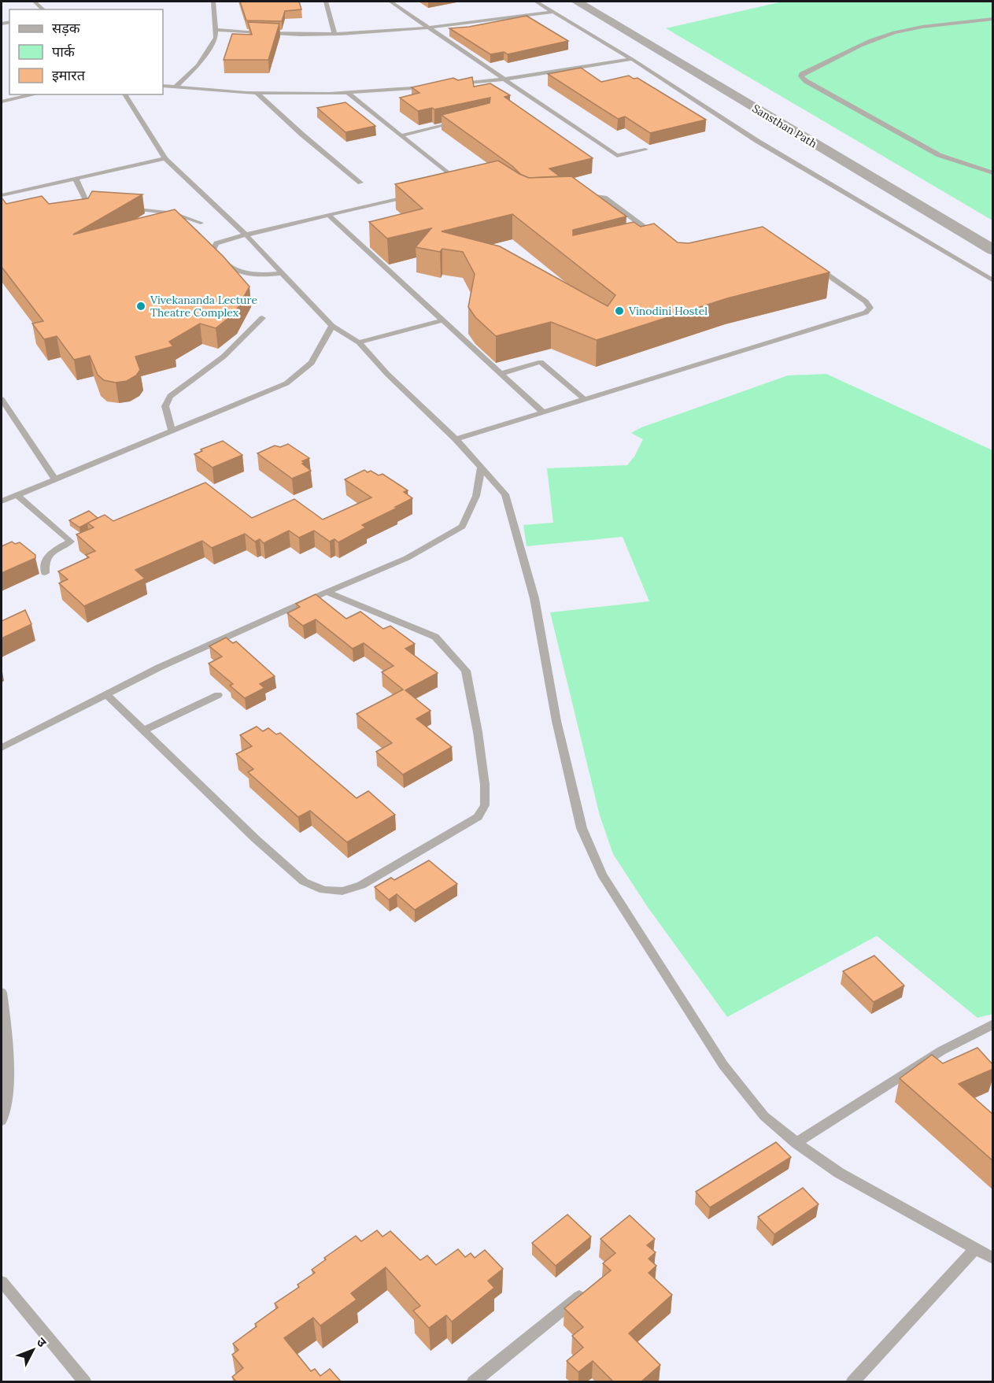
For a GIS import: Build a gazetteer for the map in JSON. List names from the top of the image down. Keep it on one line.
{"streets":{"street":["Sansthan Path"]},"places":["Vivekananda Lecture Theatre Complex","Vinodini Hostel"],"legend":["सड़क","पार्क","इमारत"],"north":"top right"}
